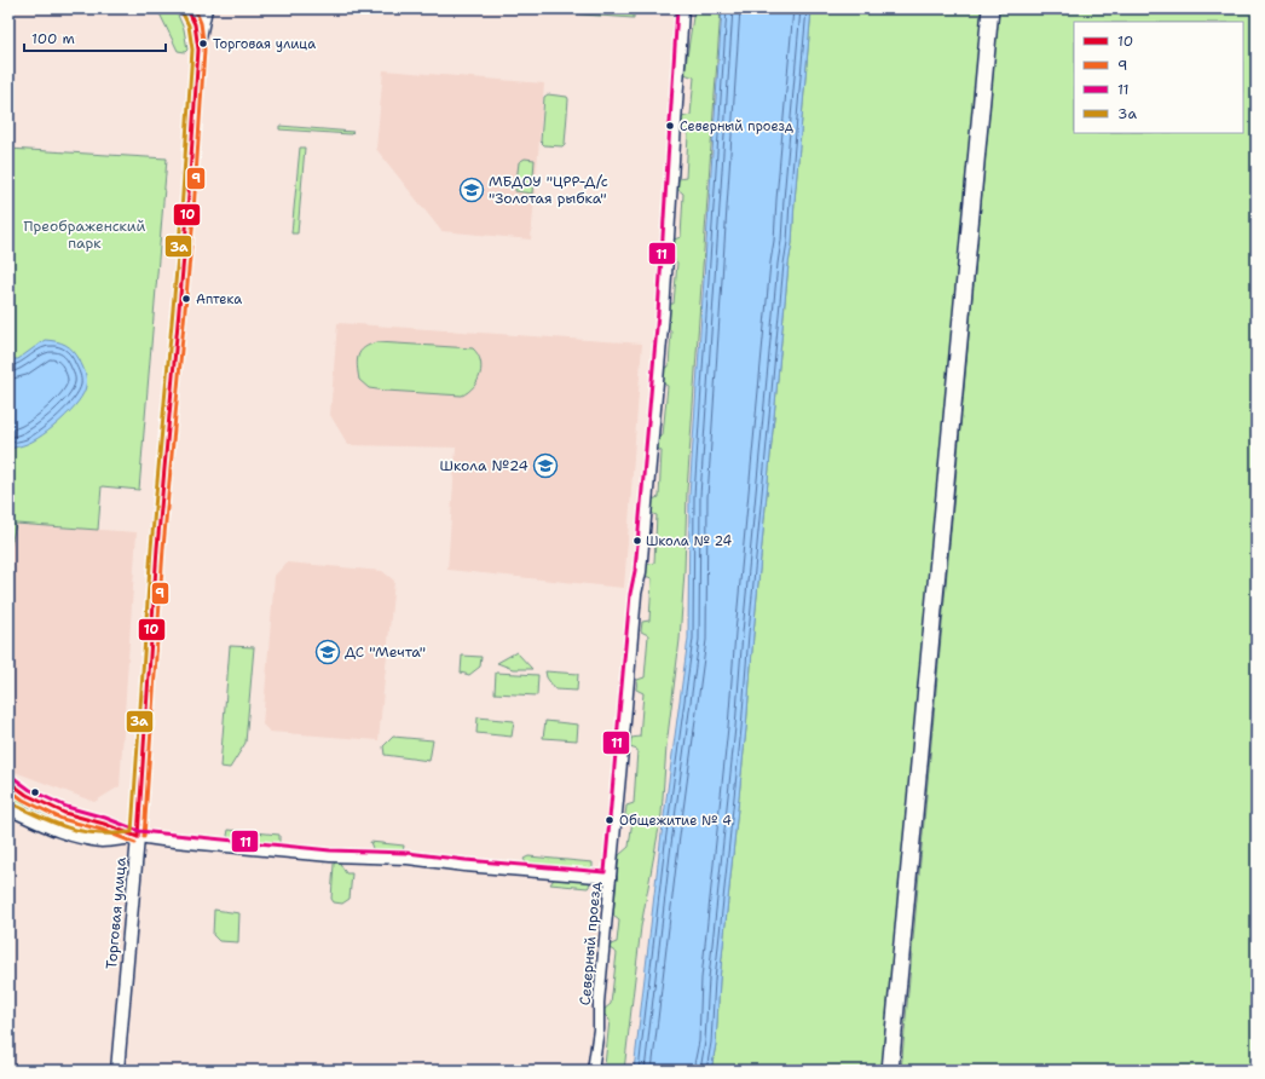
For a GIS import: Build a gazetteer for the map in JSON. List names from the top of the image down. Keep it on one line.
{"streets":{"street":["Торговая улица","Северный проезд"]},"parks":["Преображенский парк"],"places":{"other":["Торговая улица","Северный проезд","Аптека","Школа № 24","Общежитие № 4"],"school or university":["МБДОУ \"ЦРР-Д/с \"Золотая рыбка\"","Школа №24","ДС \"Мечта\""]},"lines":["transit line 10","transit line 9","transit line 11","transit line 3а"],"legend":["10","9","11","3а"],"scale_bar":"100 m"}
